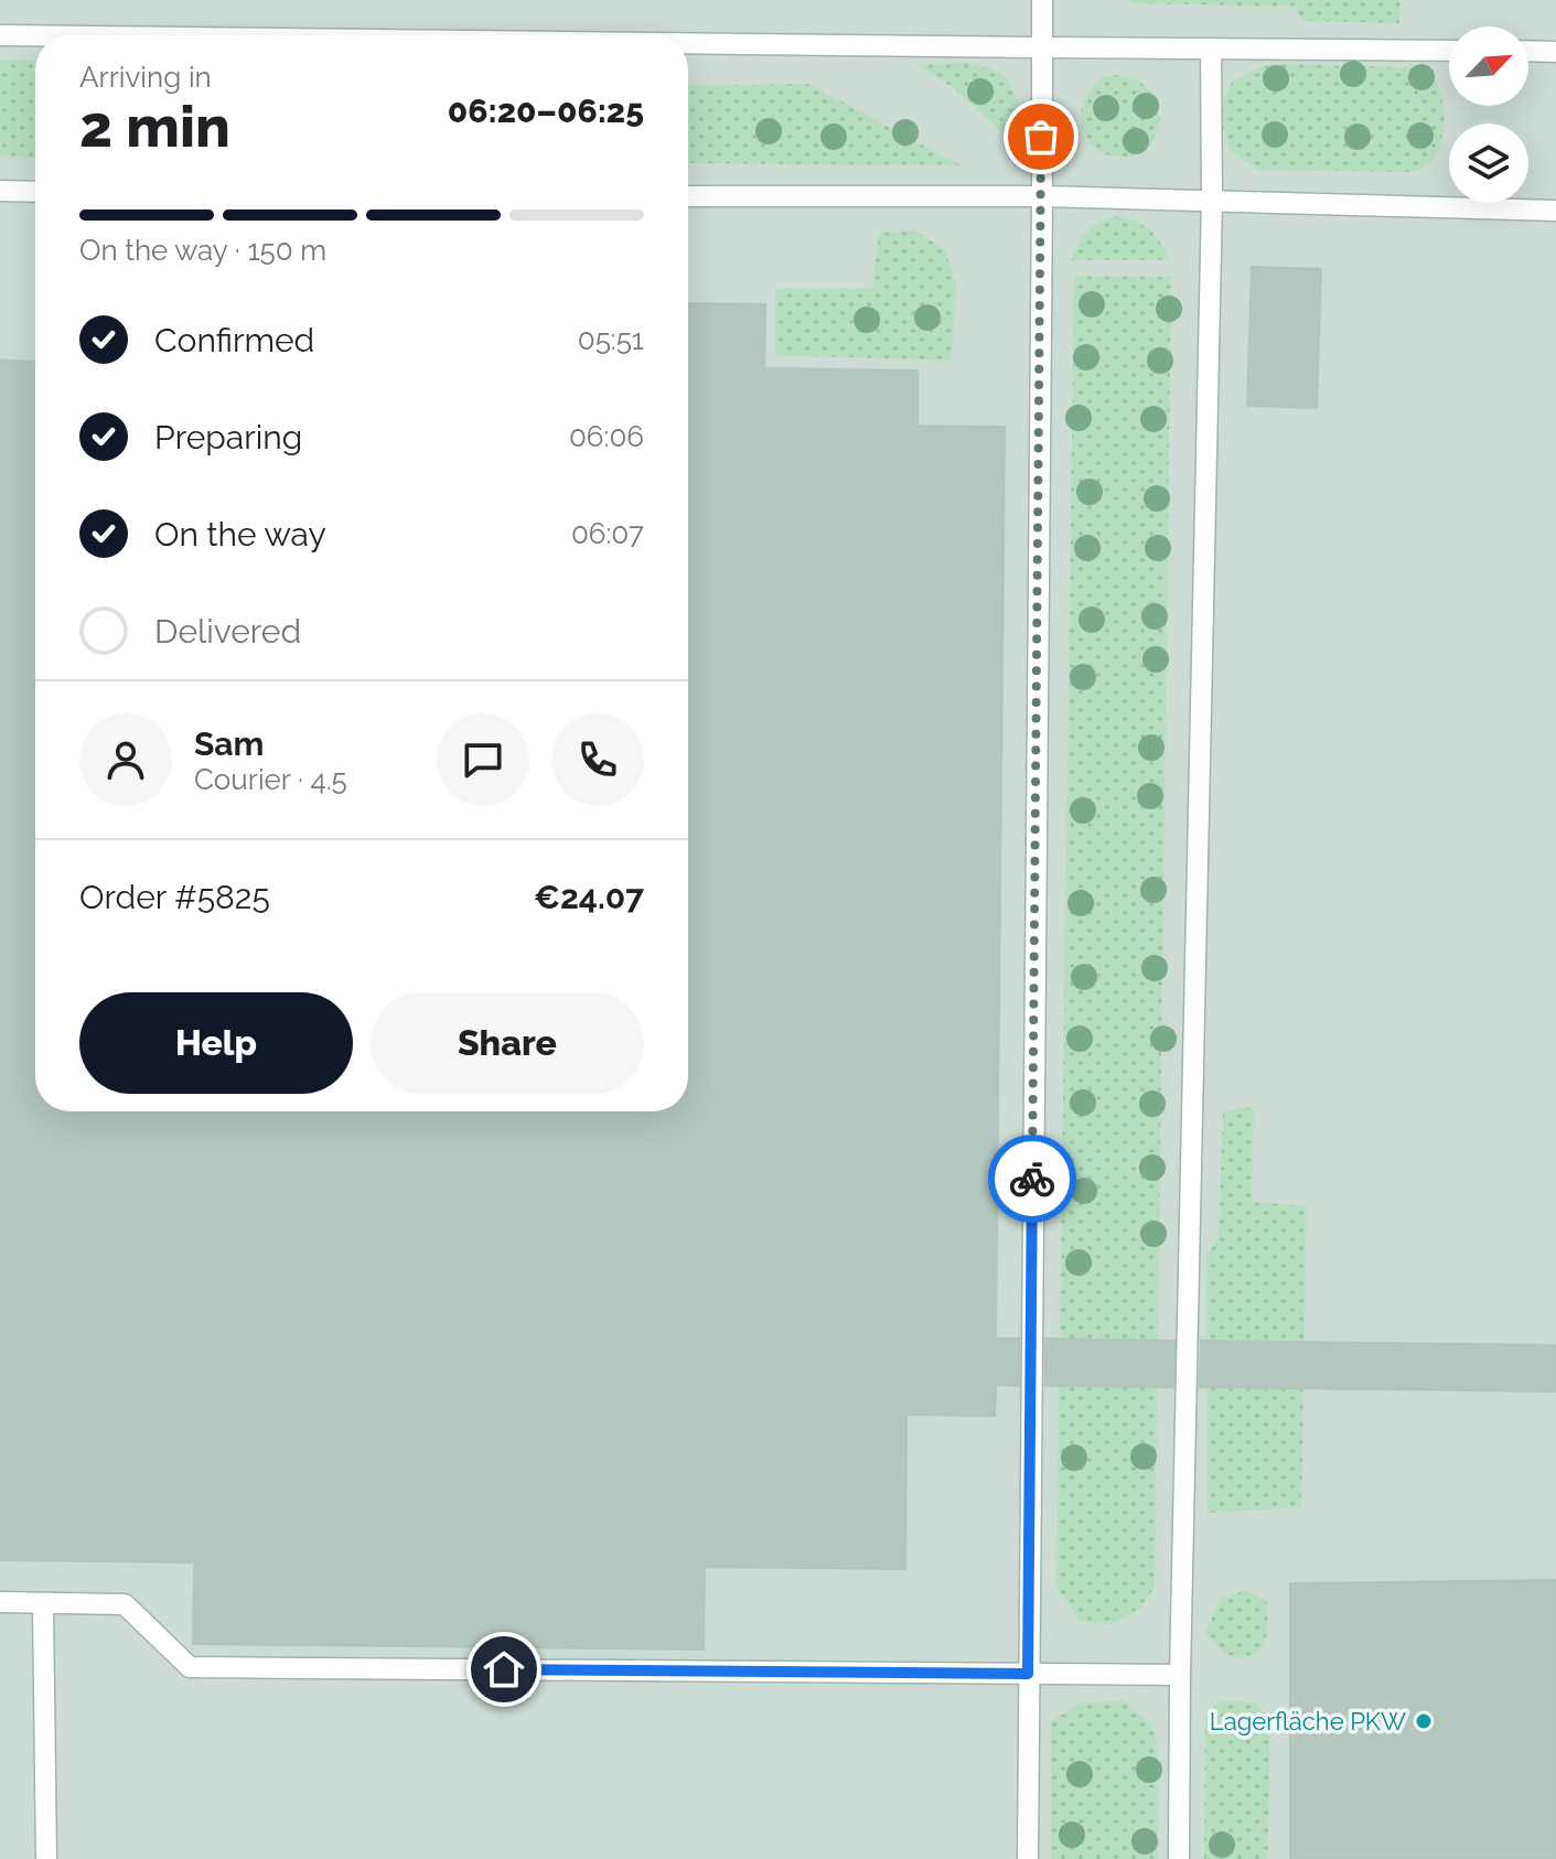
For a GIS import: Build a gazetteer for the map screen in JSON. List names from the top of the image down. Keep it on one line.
{"places":["Lagerfläche PKW"],"north":"top right","page":{"heading":["2 min","Arriving in","06:20–06:25"],"panel":["Sam","Courier · 4.5","Order #5825","€24.07"],"bar":"On the way · 150 m","list":[["Confirmed","05:51"],["Preparing","06:06"],["On the way","06:07"],"Delivered"],"buttons":["Help","Share"]}}
